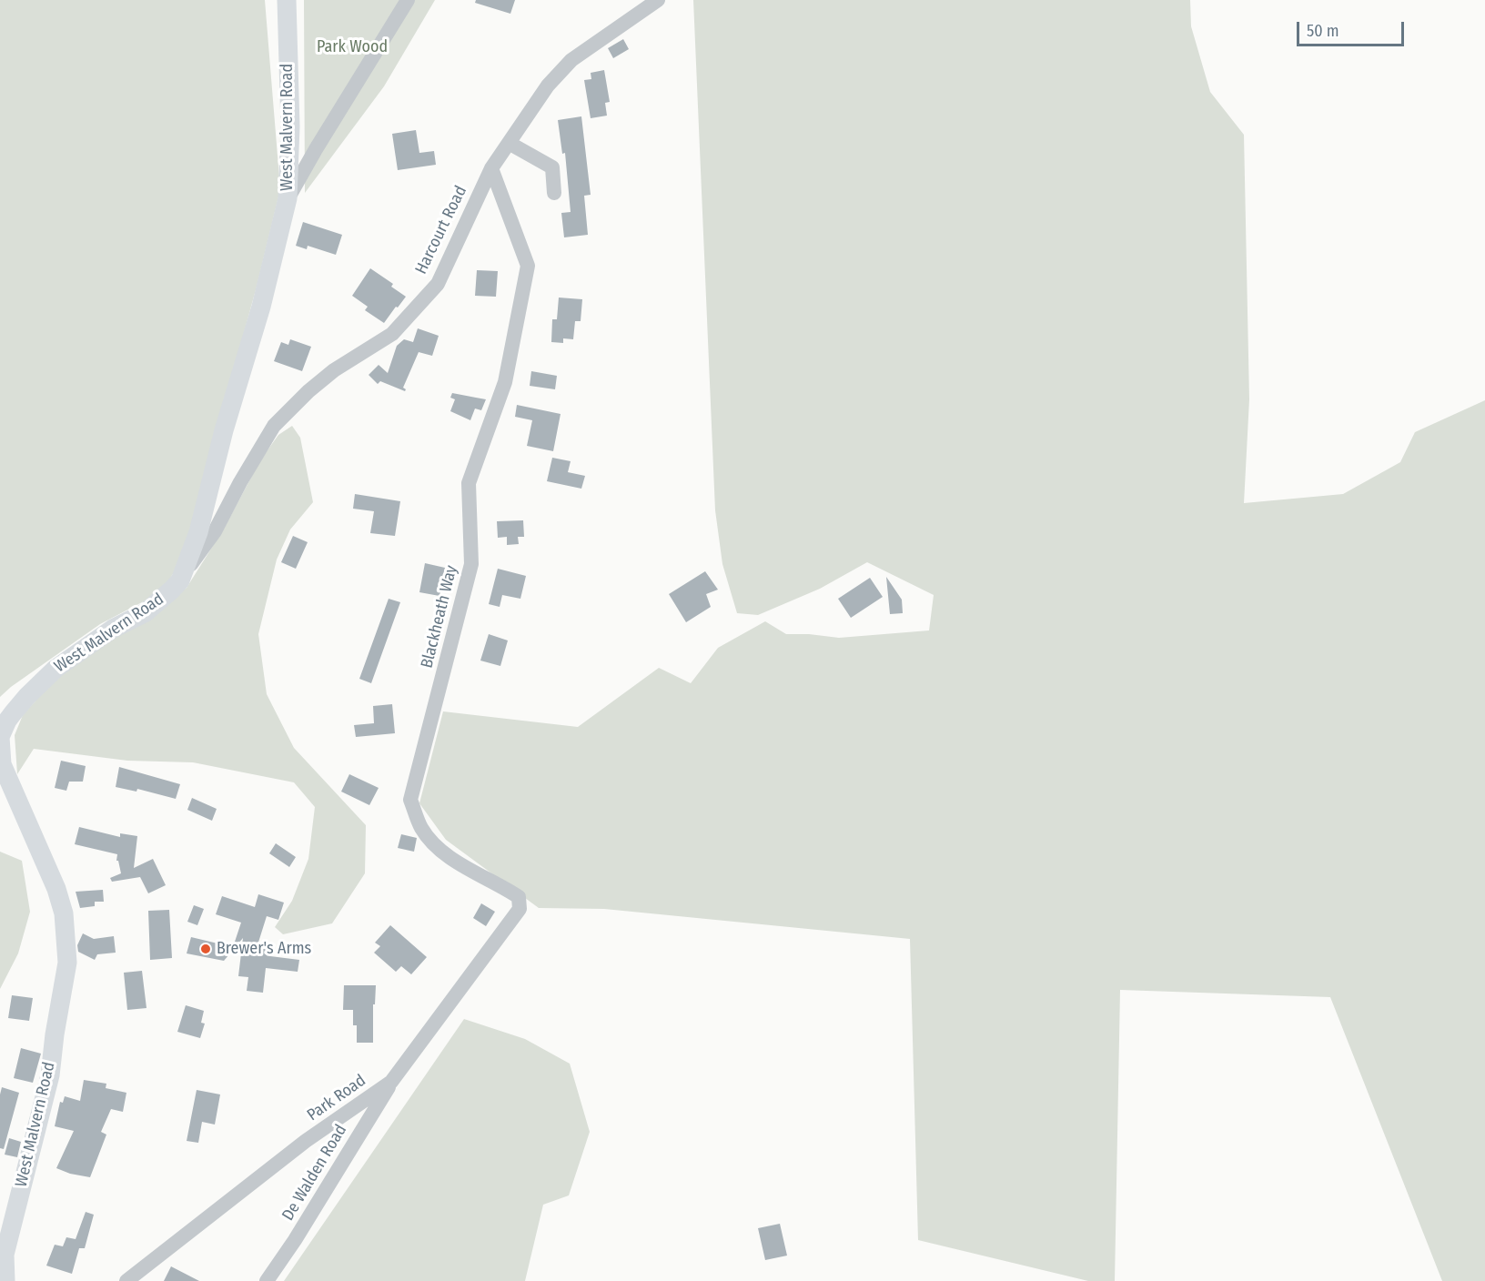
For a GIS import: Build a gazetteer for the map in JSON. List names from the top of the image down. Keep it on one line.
{"streets":{"main road":["West Malvern Road"],"street":["Harcourt Road","Blackheath Way","Park Road","De Walden Road"]},"crossings":[["West Malvern Road","Harcourt Road"],["Harcourt Road","Blackheath Way"],["Blackheath Way","Park Road"],["Park Road","De Walden Road"]],"parks":["Park Wood"],"places":["Brewer's Arms"],"scale_bar":"50 m"}
